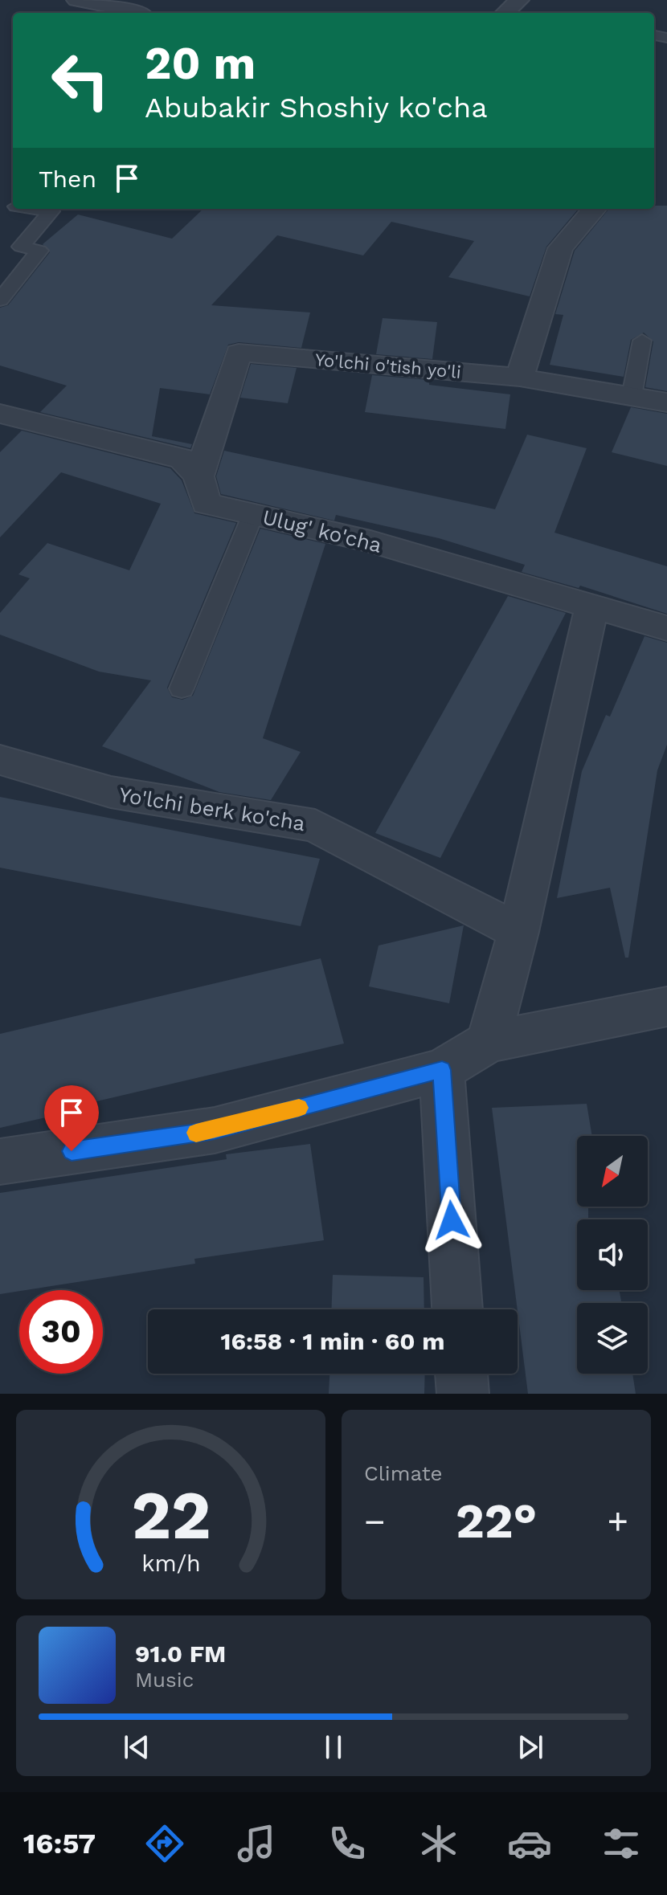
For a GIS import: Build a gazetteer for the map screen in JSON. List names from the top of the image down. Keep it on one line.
{"streets":{"street":["Yo'lchi o'tish yo'li","Ulug' ko'cha","Yo'lchi berk ko'cha"]},"crossings":[["Yo'lchi o'tish yo'li","Ulug' ko'cha"]],"north":"bottom left","page":{"turn":["20 m","Abubakir Shoshiy ko'cha"],"then":"Then","limit":"30","trip":"16:58 · 1 min · 60 m","tile":"Climate","heat":["−","22°","+"],"song":["91.0 FM","Music"],"tabs":"16:57","gauge":["22","km/h"]}}
